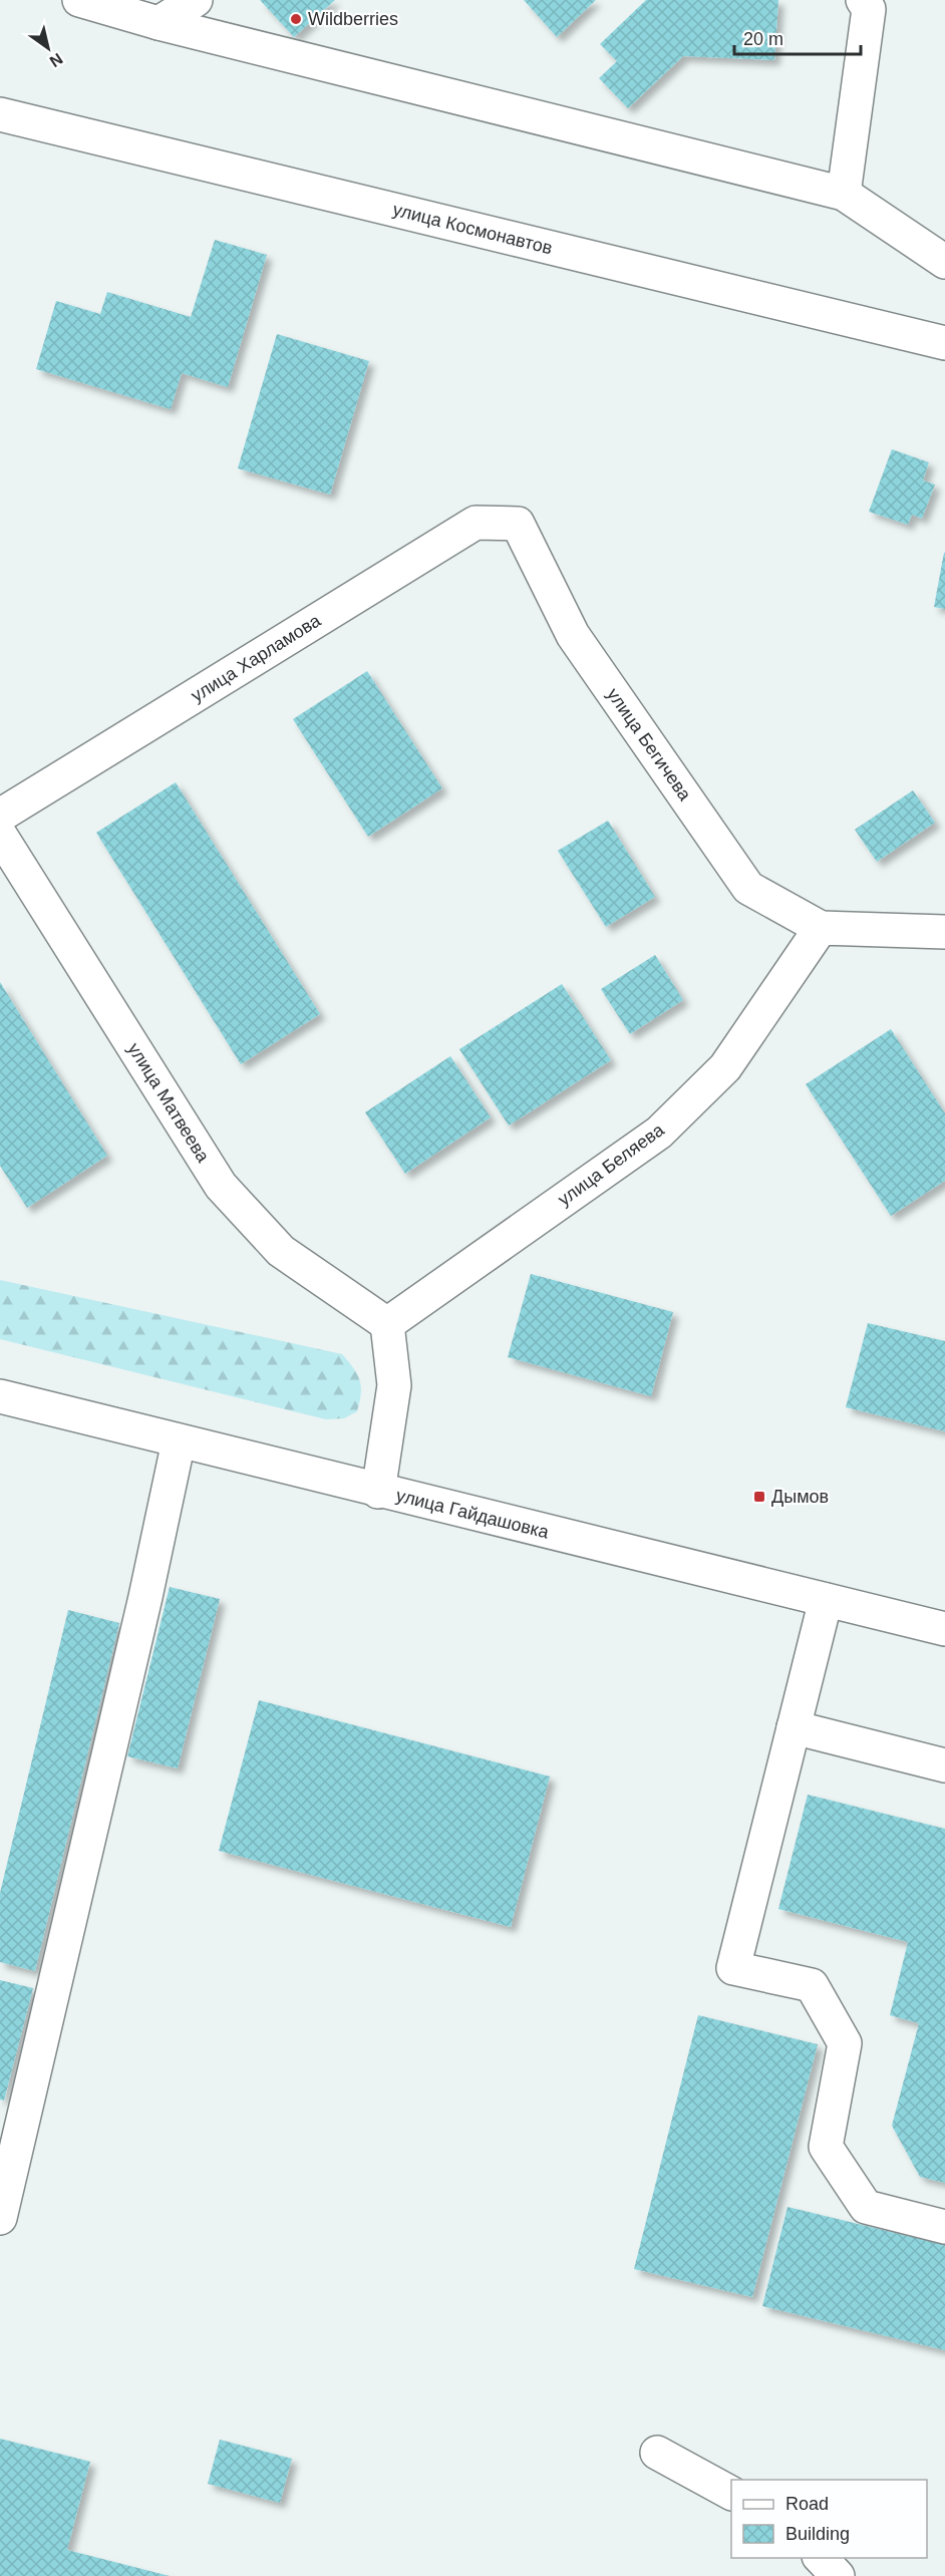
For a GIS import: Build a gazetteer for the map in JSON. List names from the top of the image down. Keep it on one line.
{"streets":{"street":["улица Космонавтов","улица Харламова","улица Бегичева","улица Матвеева","улица Беляева","улица Гайдашовка"]},"crossings":[["улица Харламова","улица Бегичева"],["улица Бегичева","улица Беляева"],["улица Матвеева","улица Беляева"]],"places":{"other":["Wildberries"],"transit":["Дымов"]},"legend":["Road","Building"],"scale_bar":"20 m","north":"bottom right"}
